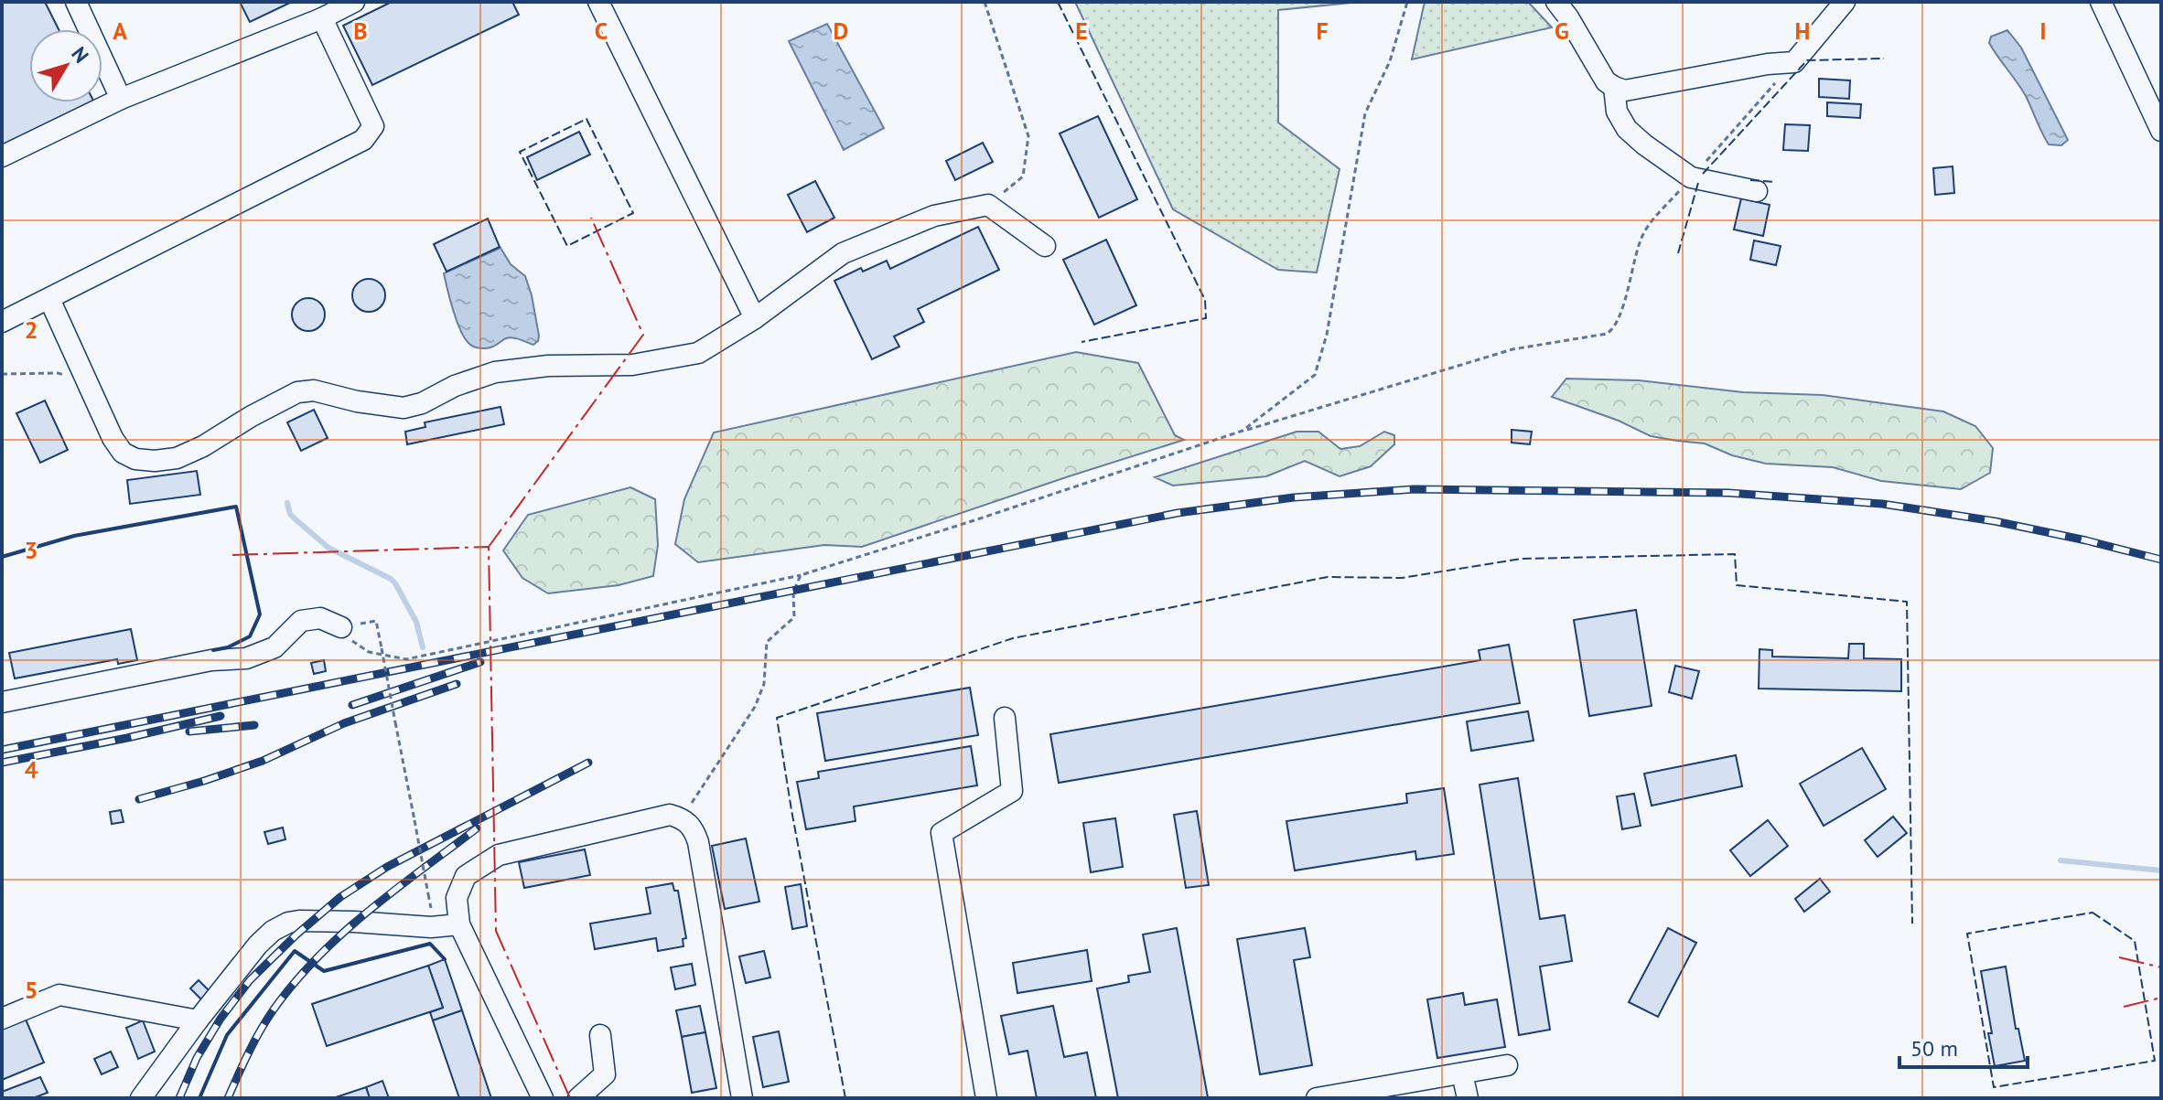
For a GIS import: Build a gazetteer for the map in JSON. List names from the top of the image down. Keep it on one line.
{"scale_bar":"50 m","north":"top right","grid":{"columns":["A","B","C","D","E","F","G","H","I"],"rows":["2","3","4","5"]}}
